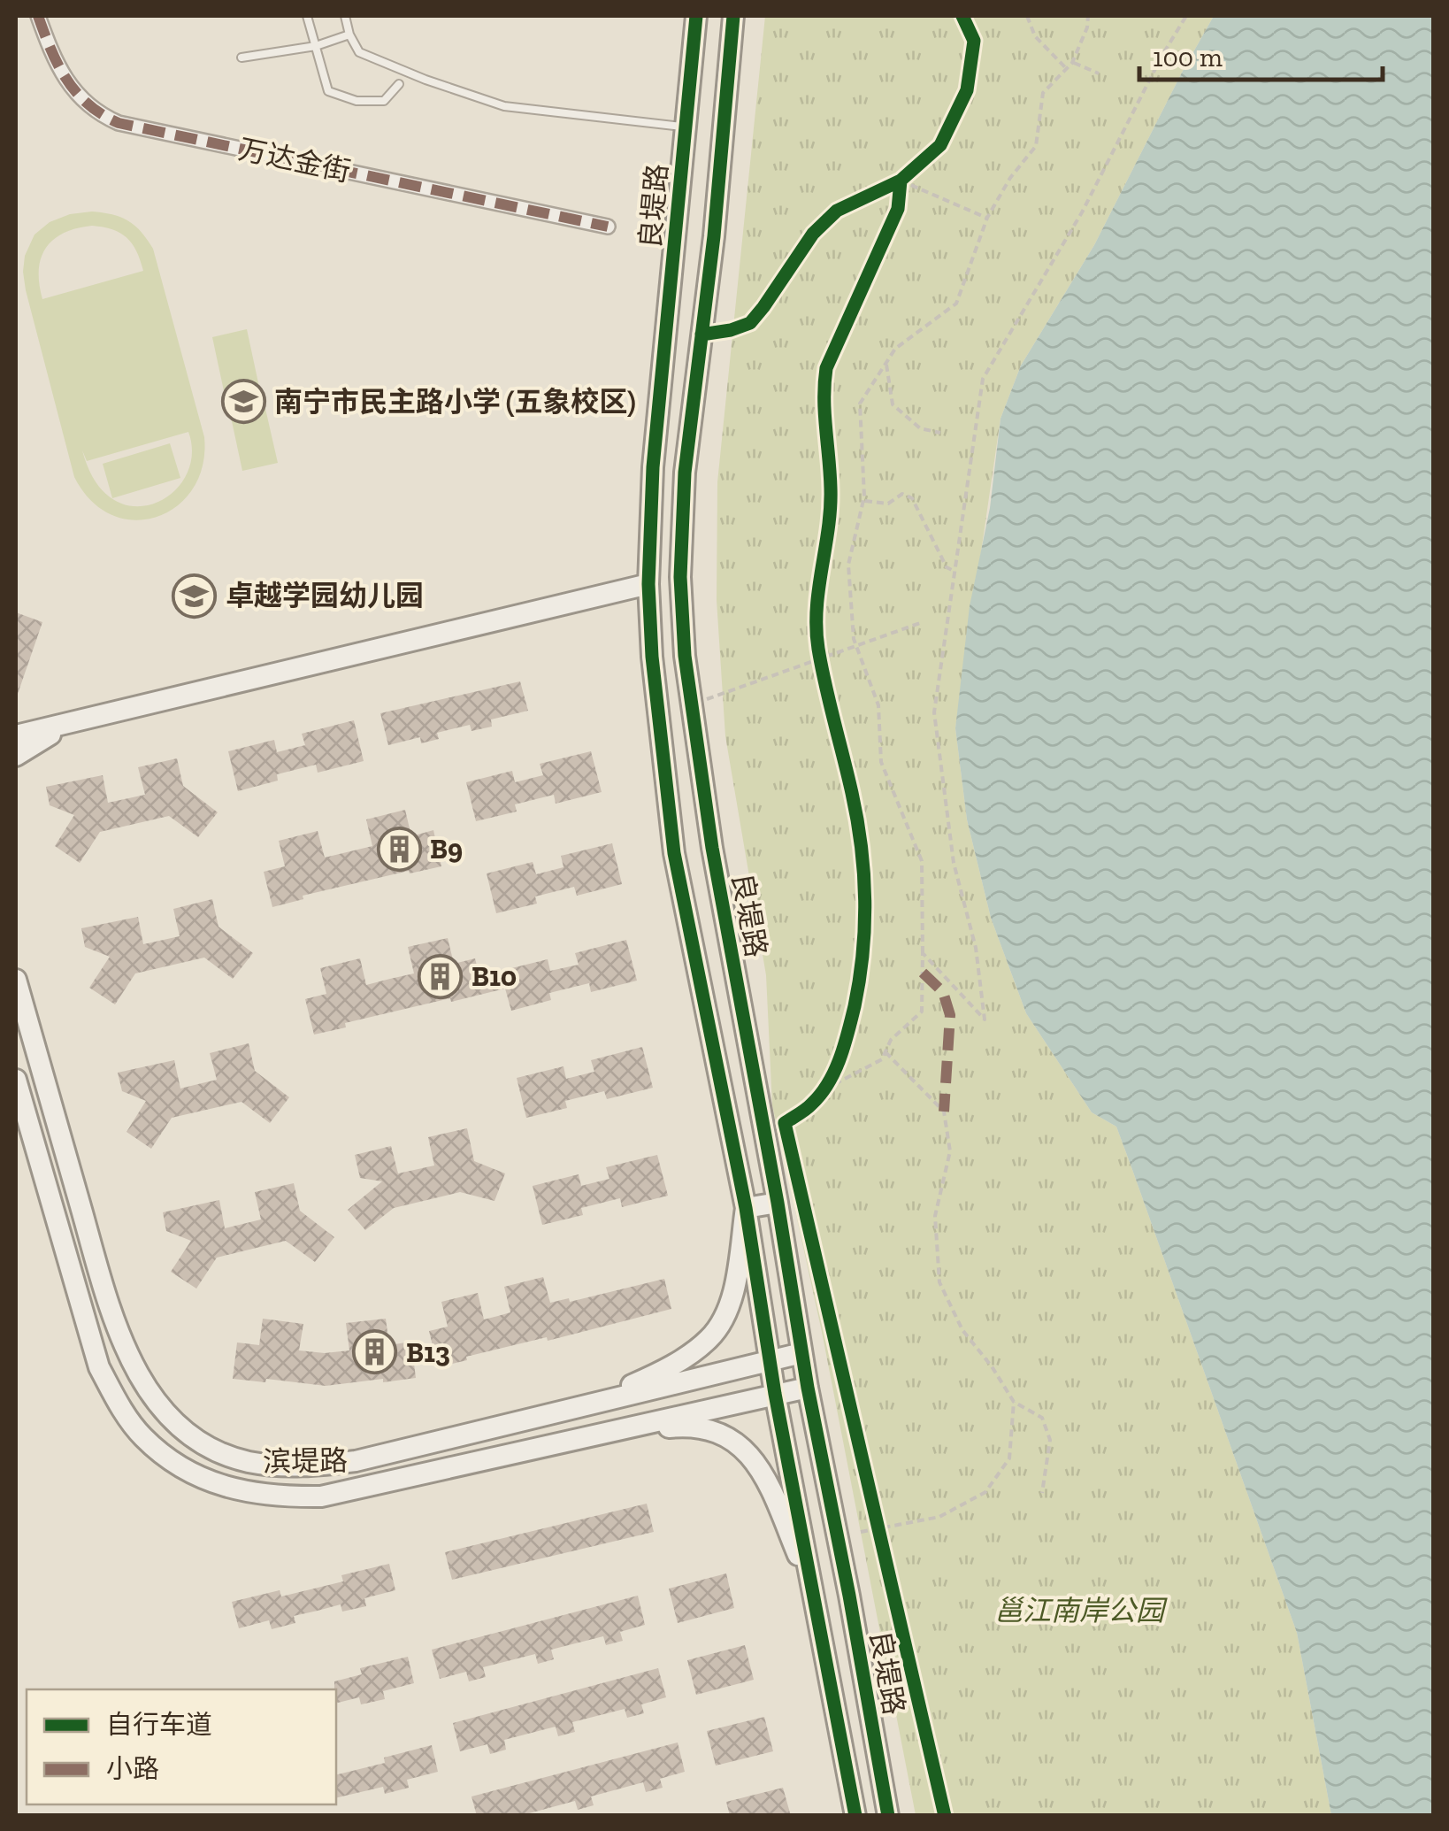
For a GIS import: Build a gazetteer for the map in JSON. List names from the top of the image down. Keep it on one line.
{"streets":{"main road":["良堤路","滨堤路"],"street":["万达金街"]},"crossings":[["良堤路","滨堤路"]],"parks":["邕江南岸公园"],"places":{"school or university":["南宁市民主路小学 (五象校区)","卓越学园幼儿园"],"building":["B9","B10","B13"]},"legend":["自行车道","小路"],"scale_bar":"100 m"}
